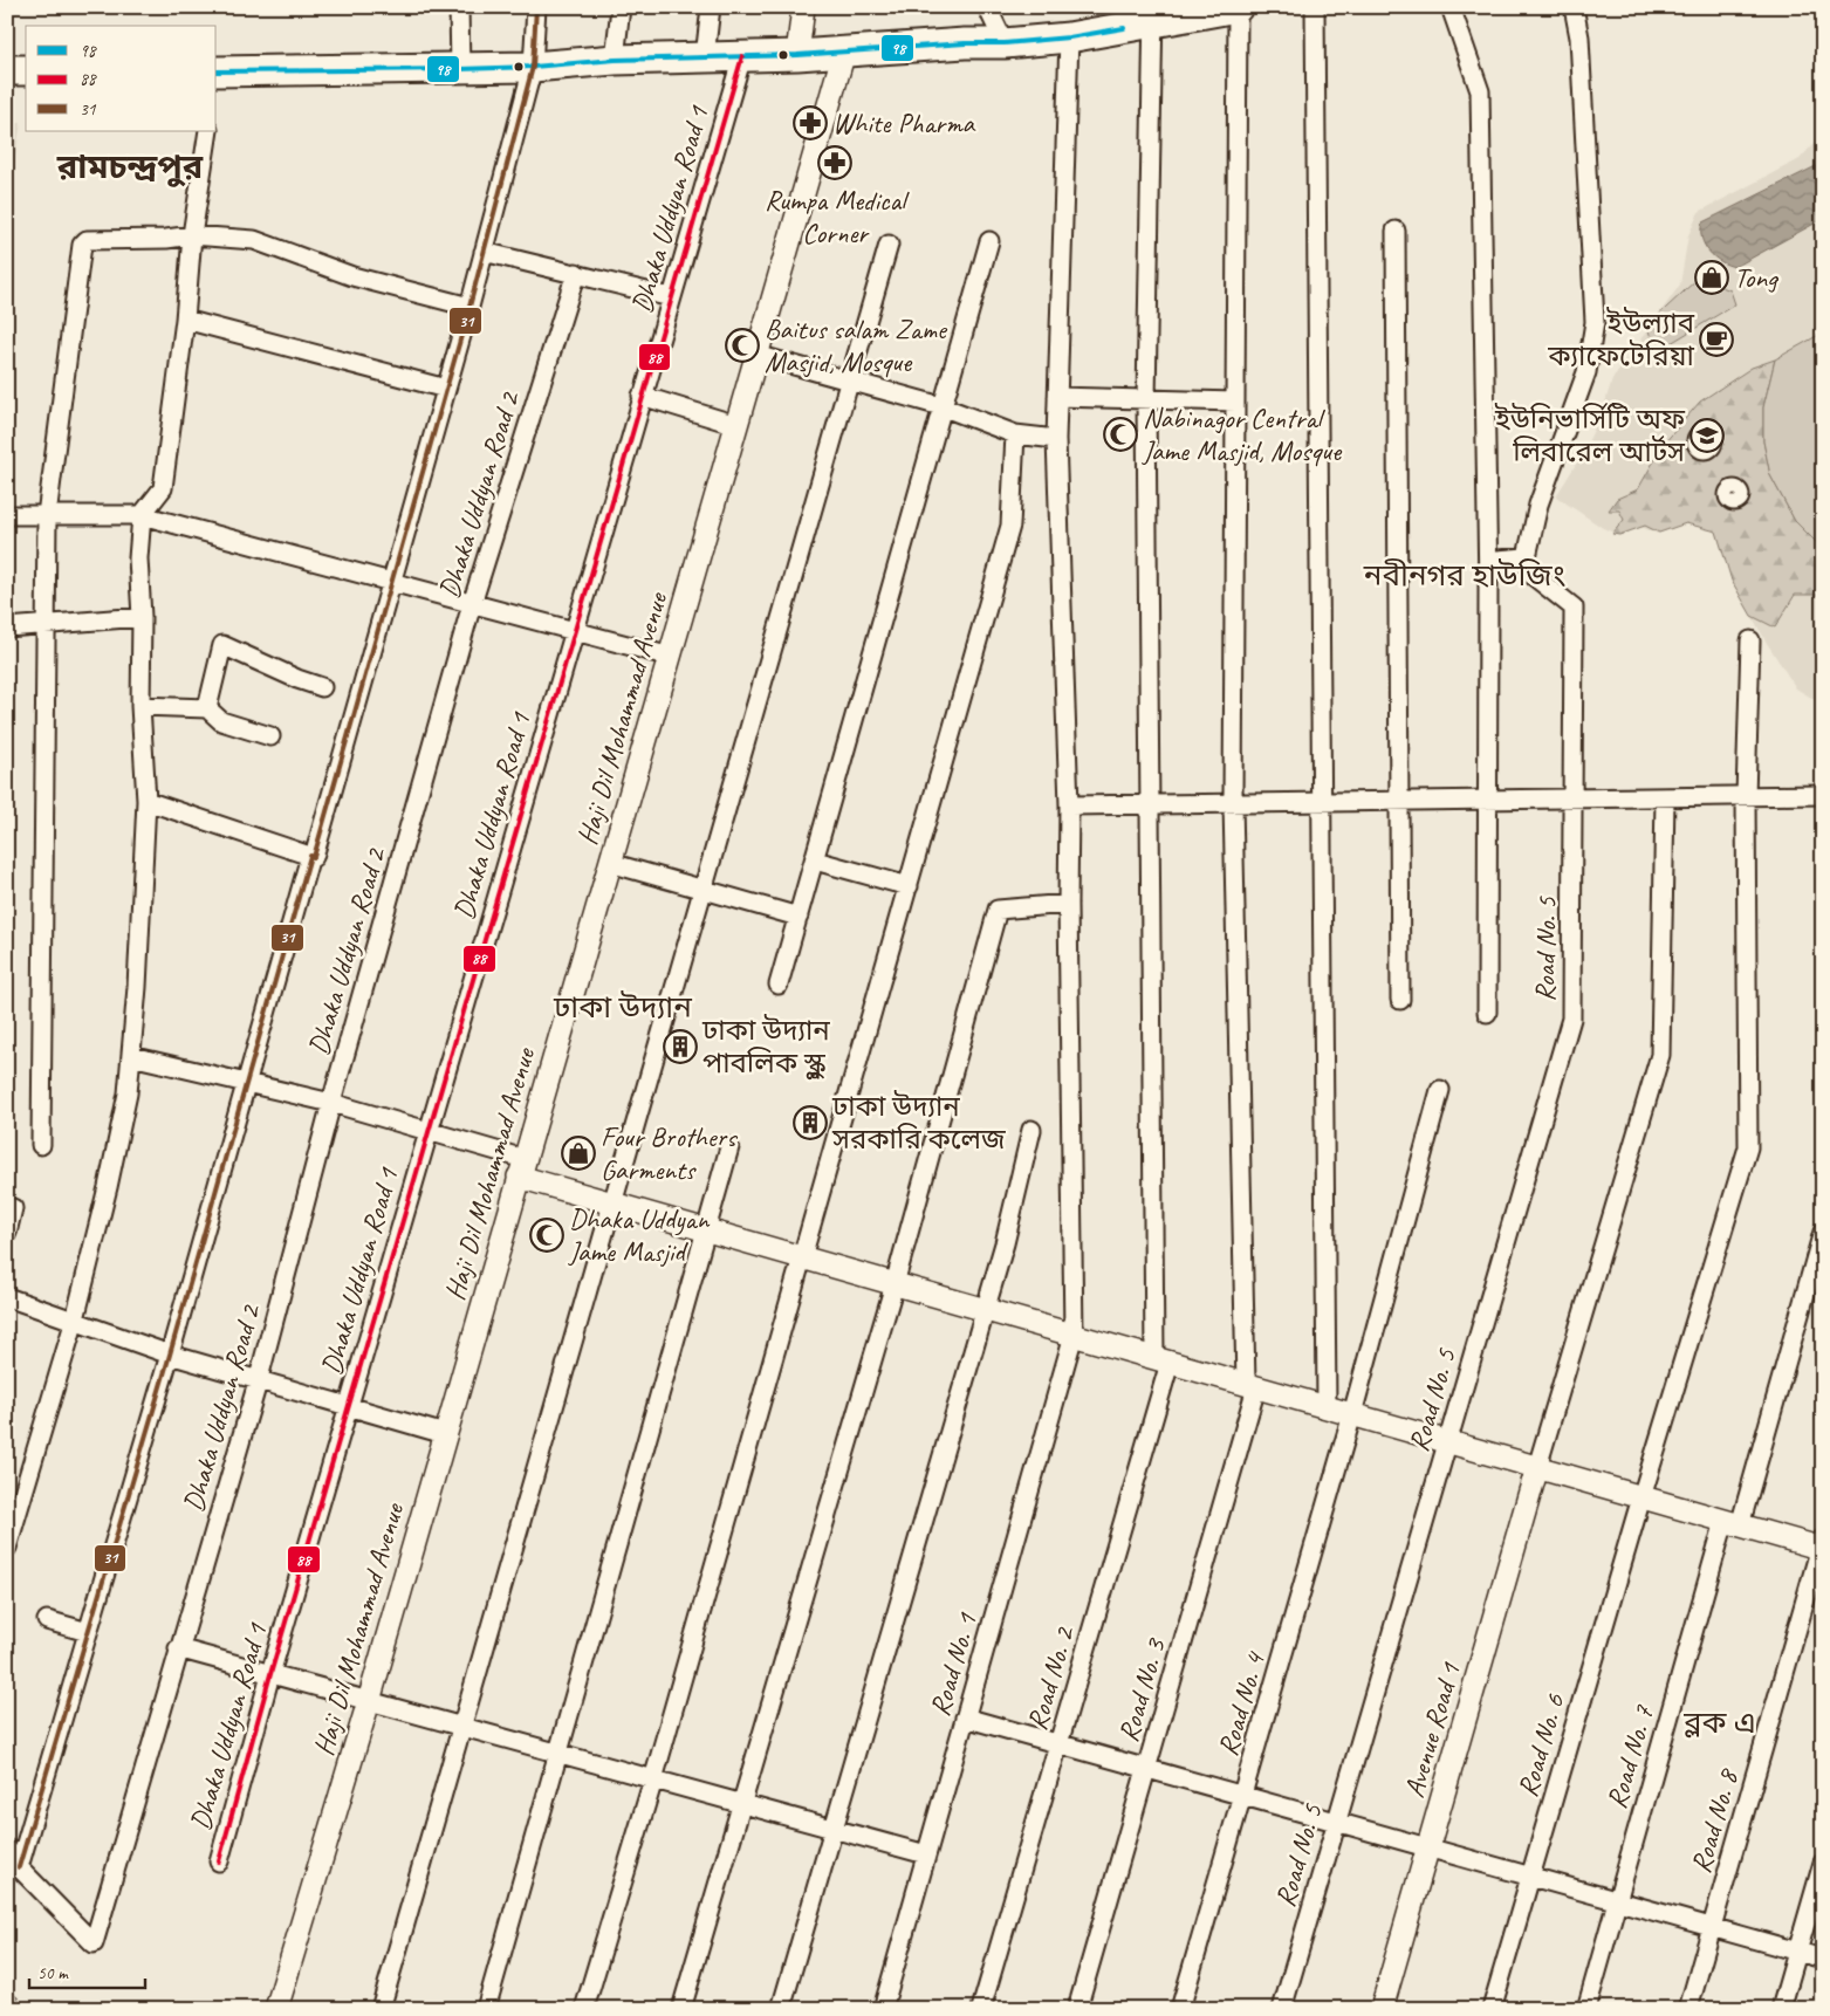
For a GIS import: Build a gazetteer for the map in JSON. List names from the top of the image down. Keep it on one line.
{"streets":{"street":["Dhaka Uddyan Road 1","Dhaka Uddyan Road 2","Haji Dil Mohammad Avenue","Road No. 5","Road No. 1","Road No. 2","Road No. 3","Road No. 4","Avenue Road 1","Road No. 6","Road No. 7","Road No. 8"]},"districts":["রামচন্দ্রপুর","নবীনগর হাউজিং","ঢাকা উদ্যান","ব্লক এ"],"places":{"pharmacy":["White Pharma","Rumpa Medical Corner"],"shop":["Tong","Four Brothers Garments"],"cafe":["ইউল্যাব ক্যাফেটেরিয়া"],"mosque":["Baitus salam Zame Masjid, Mosque","Nabinagor Central Jame Masjid, Mosque","Dhaka Uddyan Jame Masjid"],"school or university":["ইউনিভার্সিটি অফ লিবারেল আর্টস"],"building":["ঢাকা উদ্যান পাবলিক স্কুল","ঢাকা উদ্যান সরকারি কলেজ"]},"lines":["transit line 31","transit line 98","transit line 88"],"legend":["98","88","31"],"scale_bar":"50 m"}
